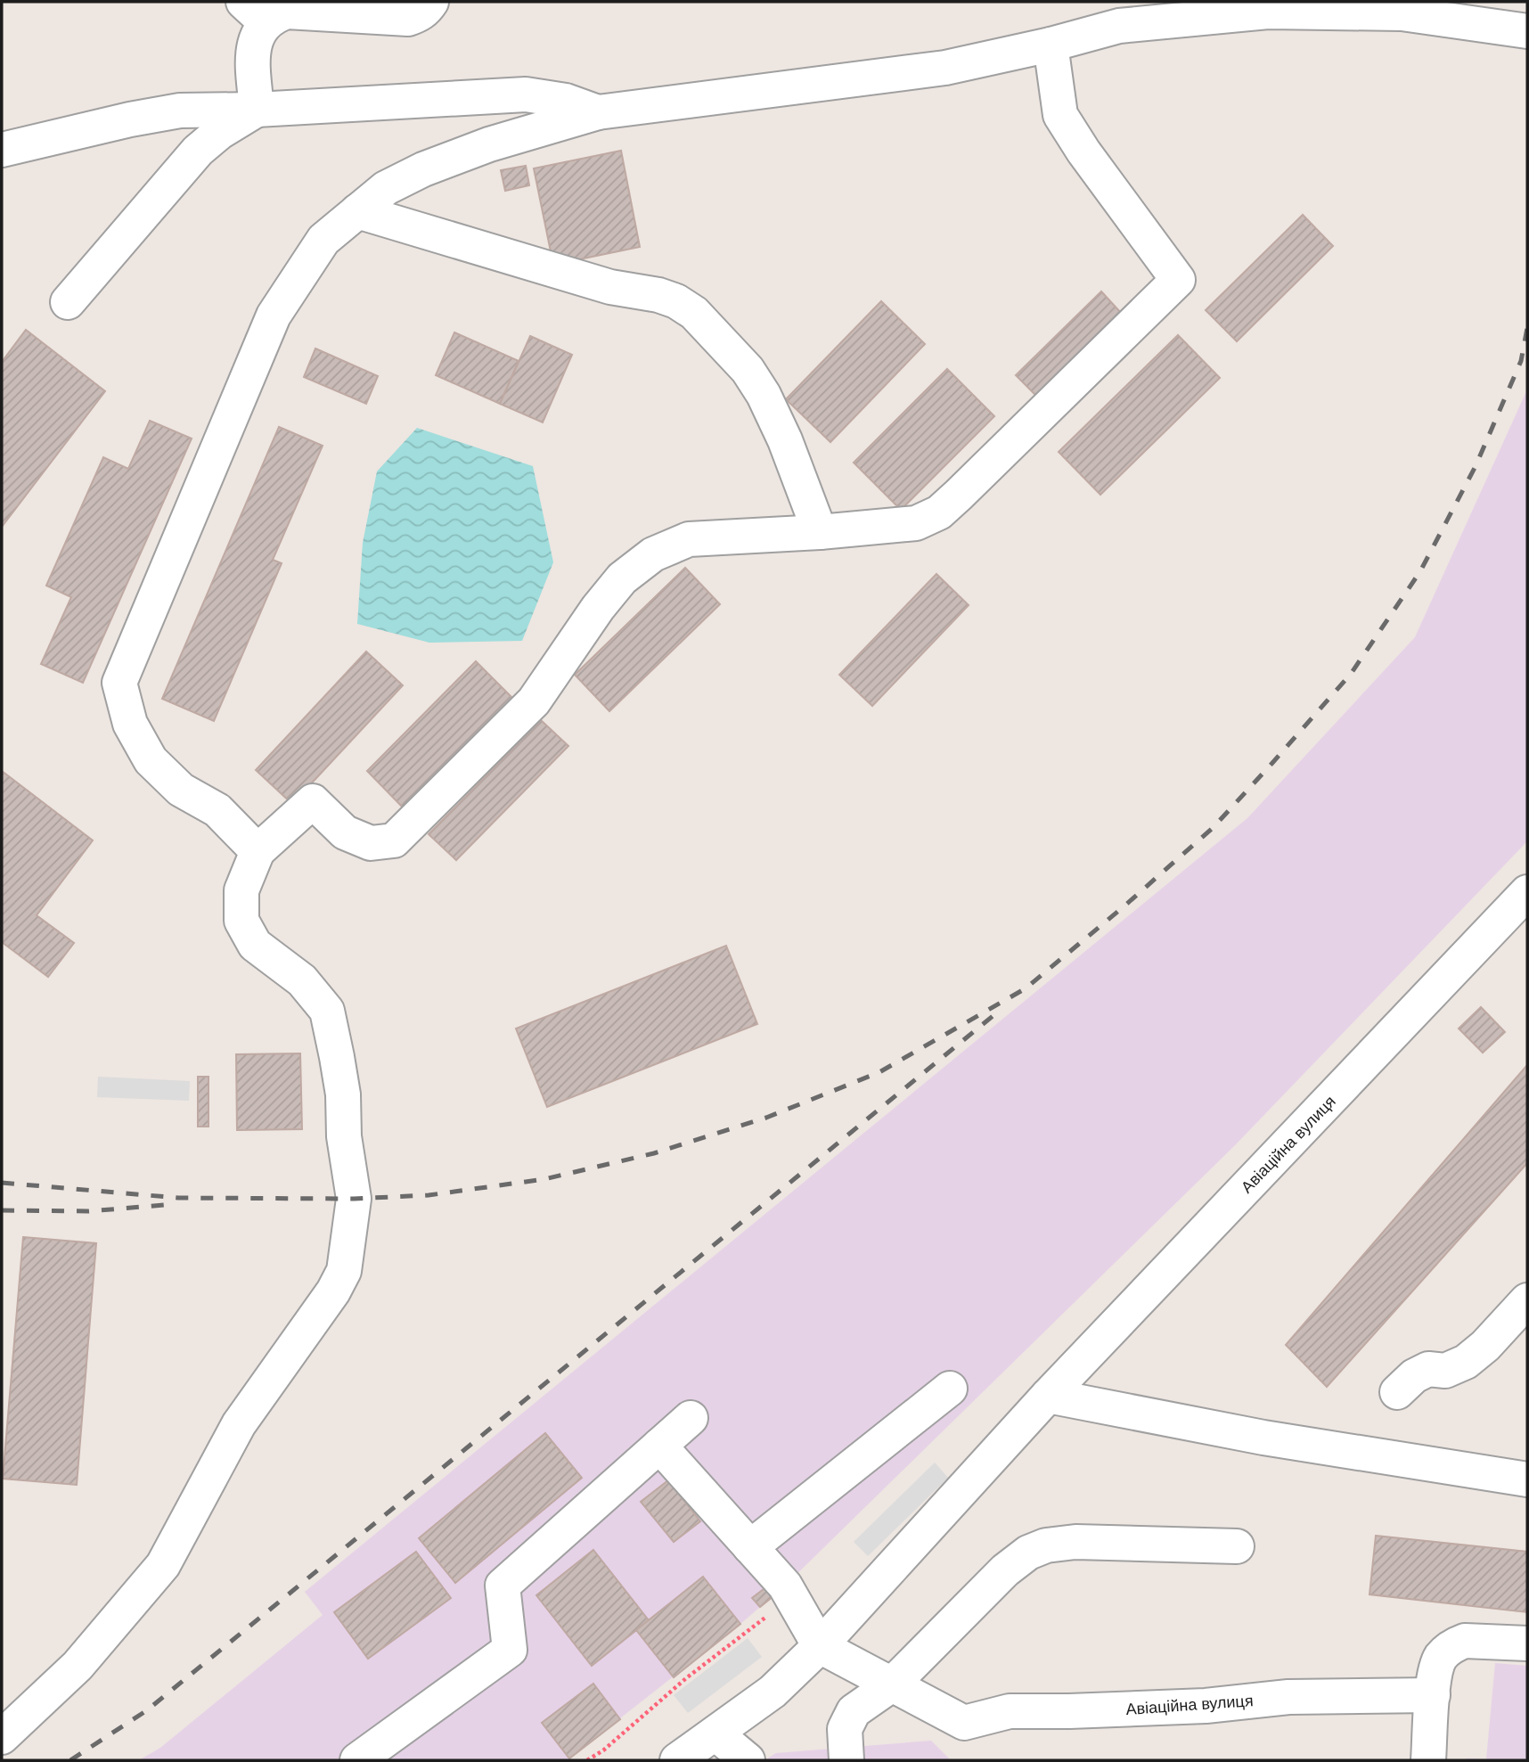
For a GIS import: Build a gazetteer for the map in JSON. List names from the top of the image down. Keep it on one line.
{"streets":{"street":["Авіаційна вулиця"]}}
